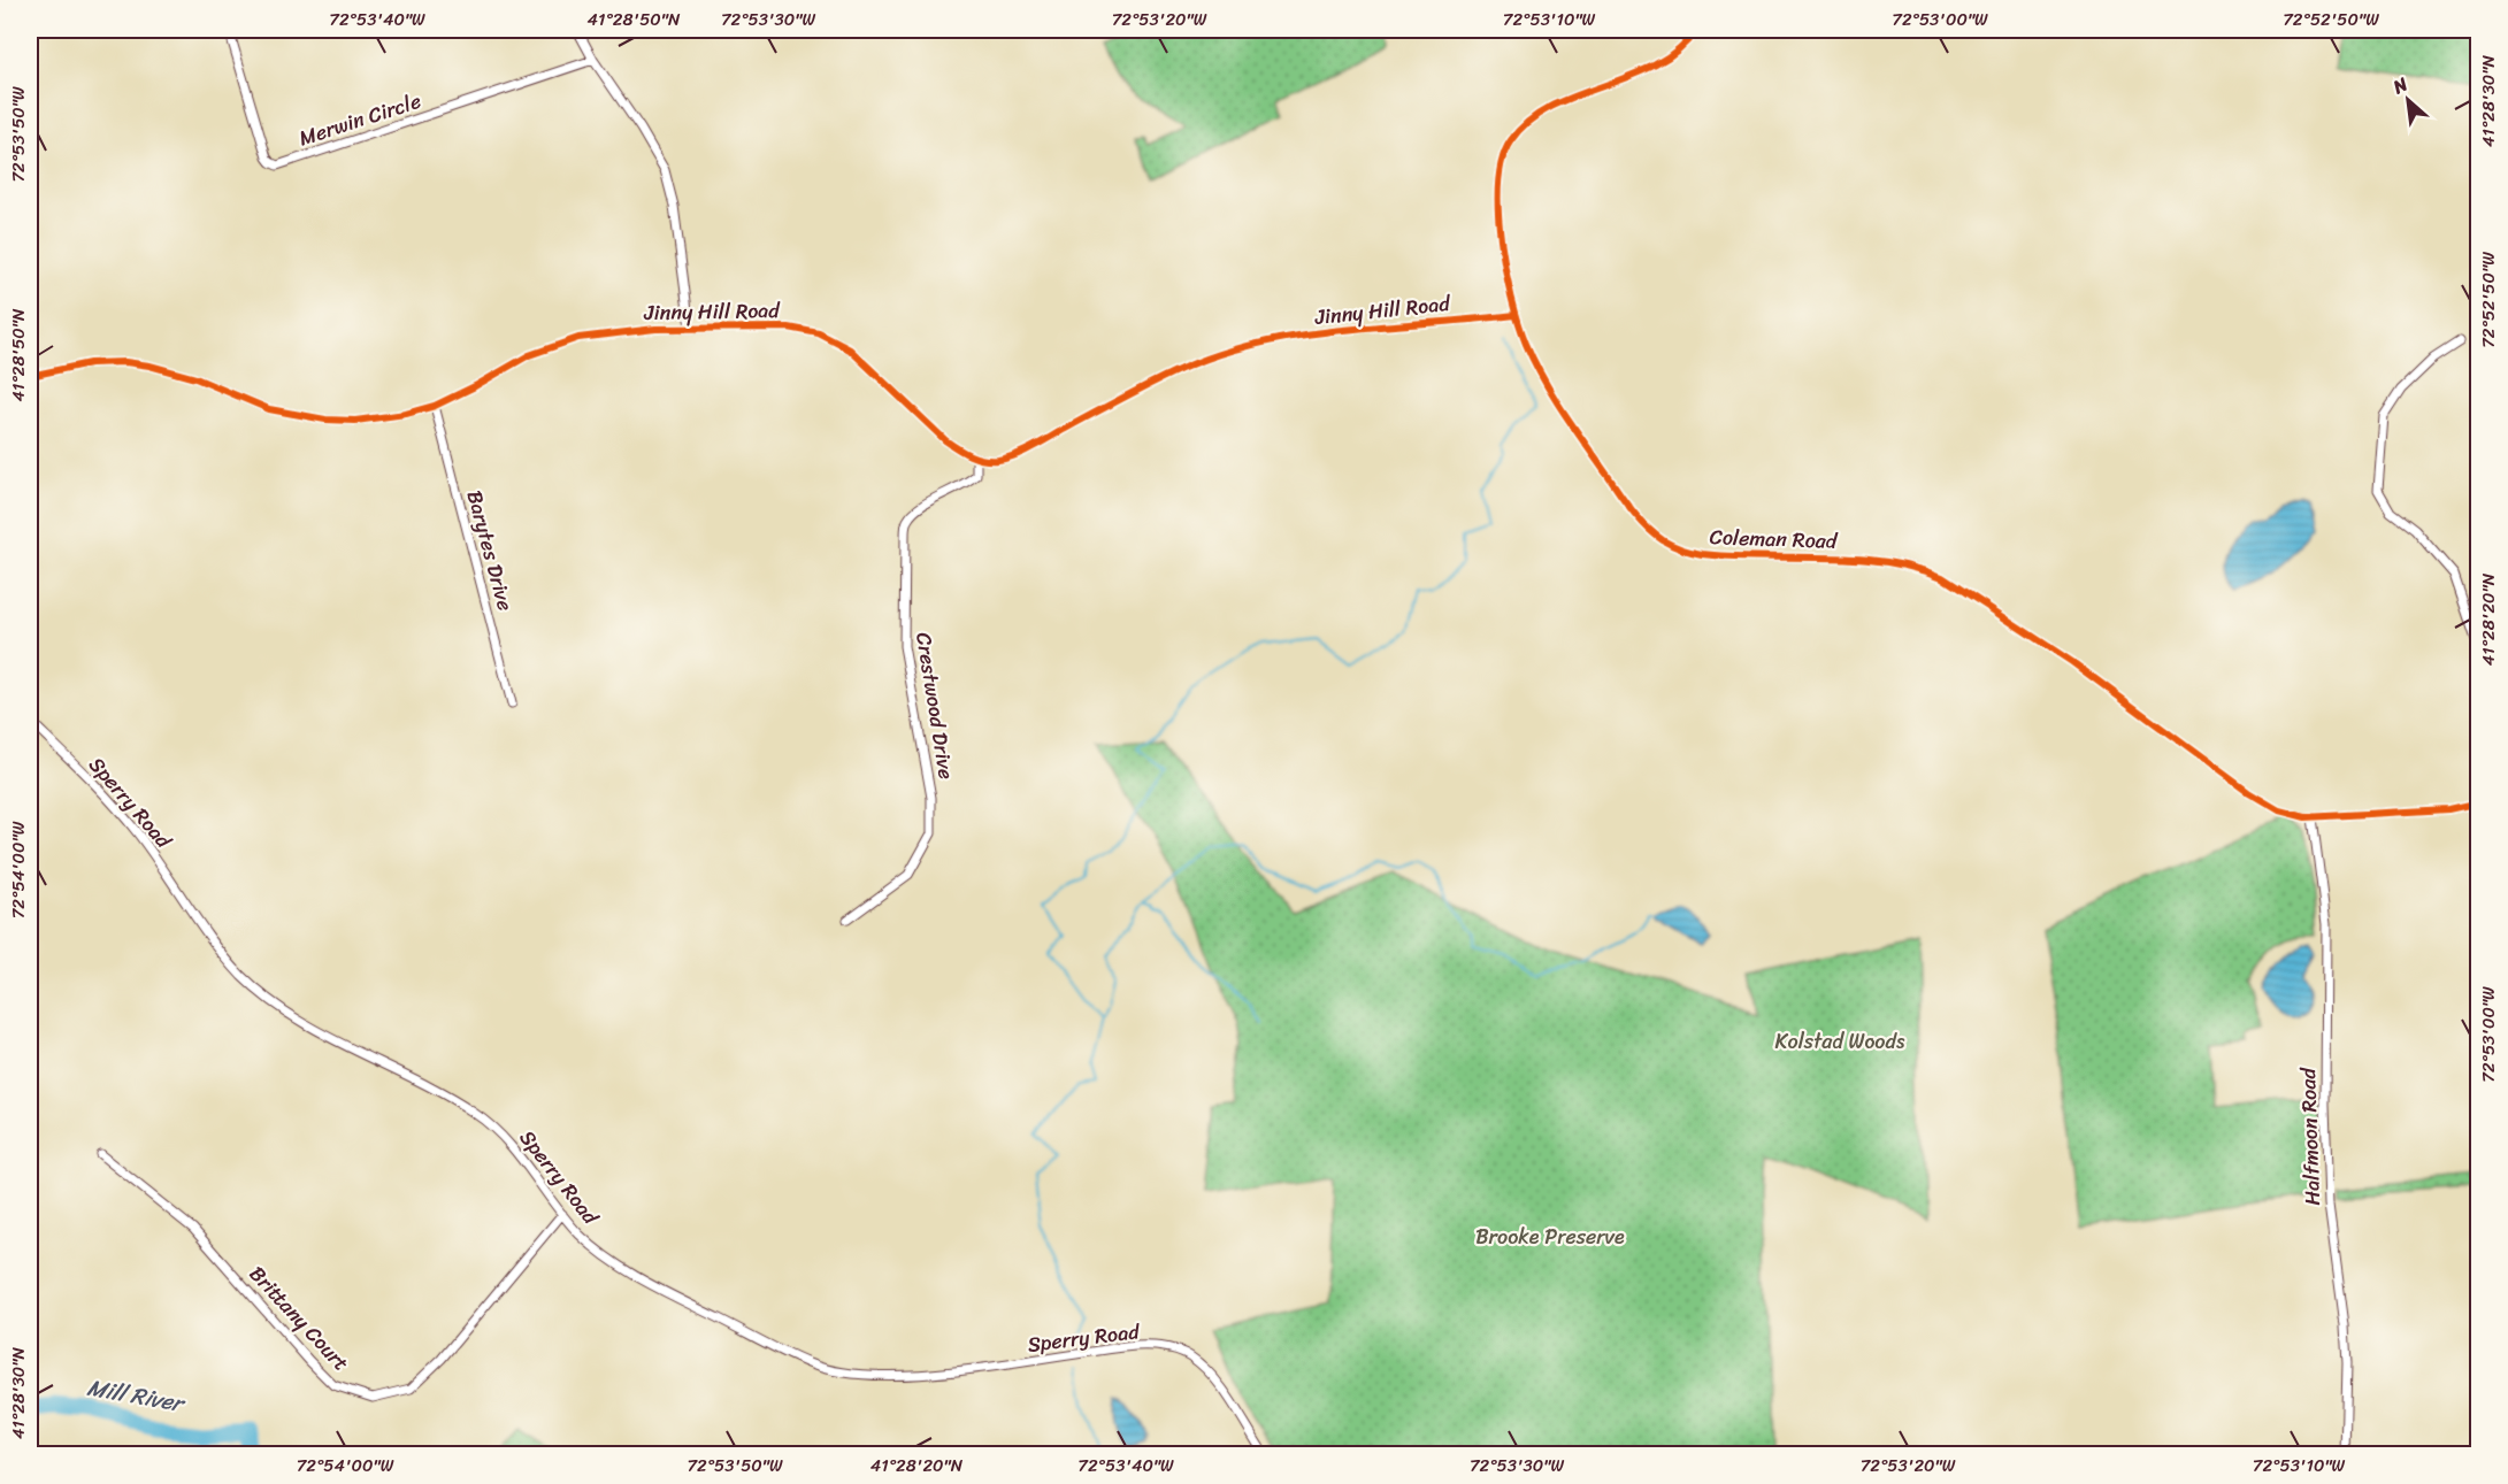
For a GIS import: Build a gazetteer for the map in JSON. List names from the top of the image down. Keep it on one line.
{"streets":{"street":["Merwin Circle","Jinny Hill Road","Coleman Road","Barytes Drive","Crestwood Drive","Sperry Road","Halfmoon Road","Brittany Court"]},"crossings":[["Jinny Hill Road","Coleman Road"],["Jinny Hill Road","Barytes Drive"],["Jinny Hill Road","Crestwood Drive"],["Coleman Road","Halfmoon Road"],["Sperry Road","Brittany Court"]],"water":["Mill River"],"parks":["Kolstad Woods","Brooke Preserve"],"north":"top left","coordinates":["72°53'40\"W","41°28'50\"N","72°53'30\"W","72°53'20\"W","72°53'10\"W","72°53'00\"W","72°52'50\"W","41°28'30\"N","72°53'50\"W","41°28'20\"N","72°54'00\"W"]}
